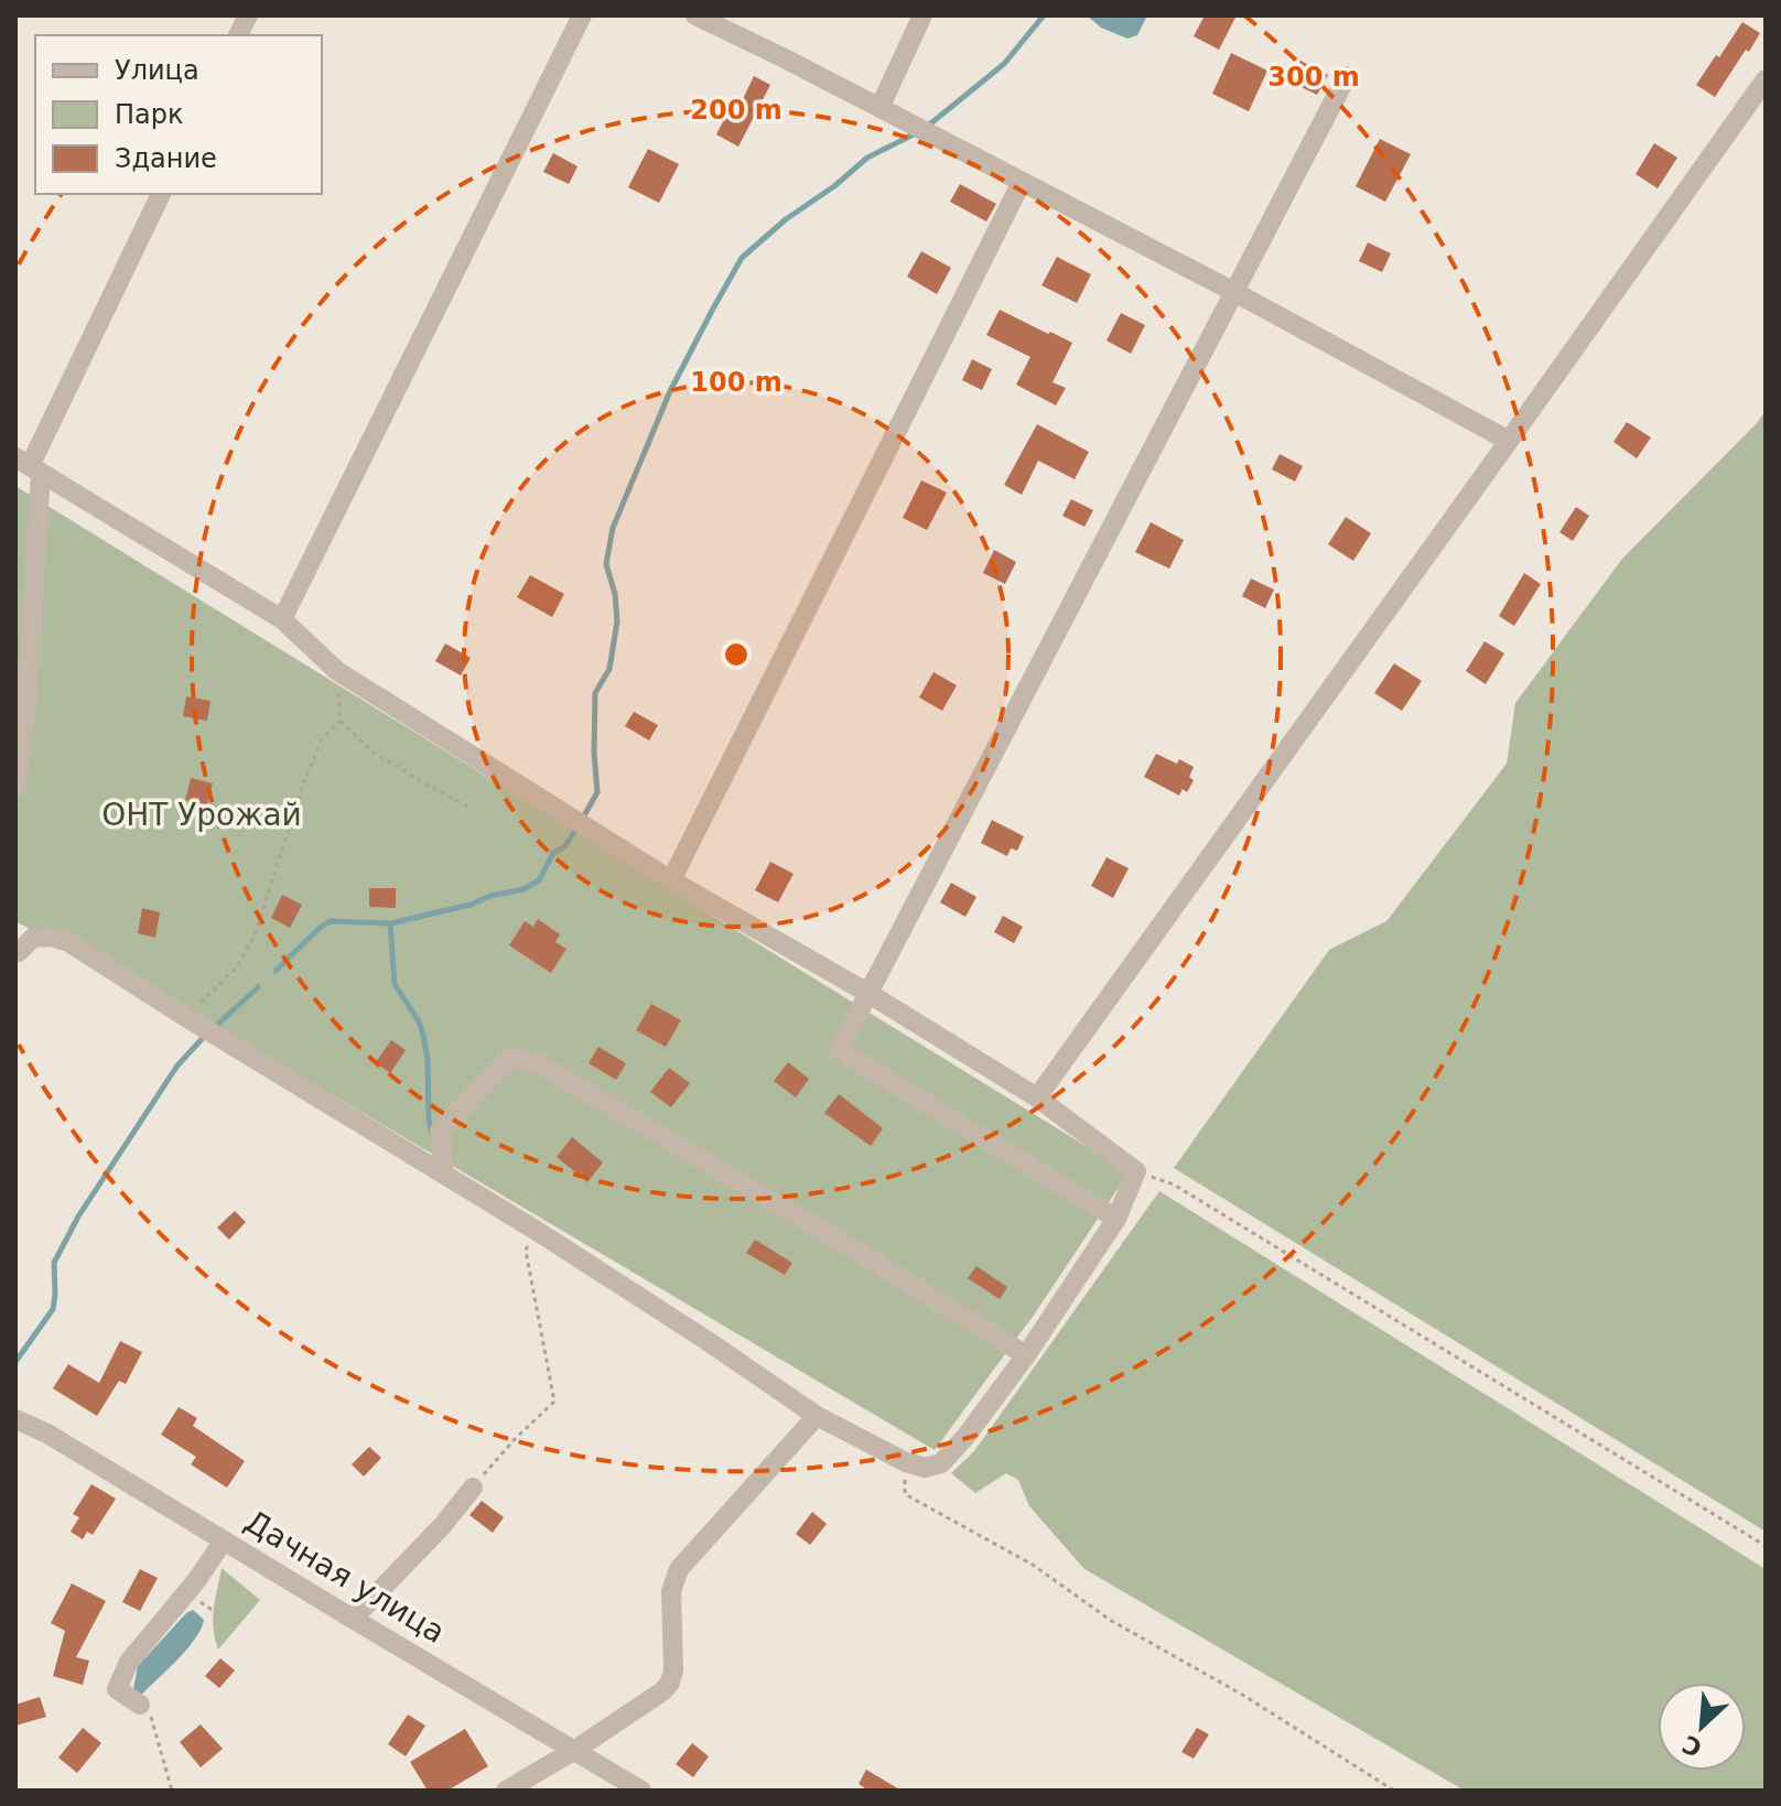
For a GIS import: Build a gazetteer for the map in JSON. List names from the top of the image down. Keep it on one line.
{"streets":{"street":["Дачная улица"]},"parks":["ОНТ Урожай"],"legend":["Улица","Парк","Здание"],"north":"bottom left","rings":["300 m","200 m","100 m"]}
